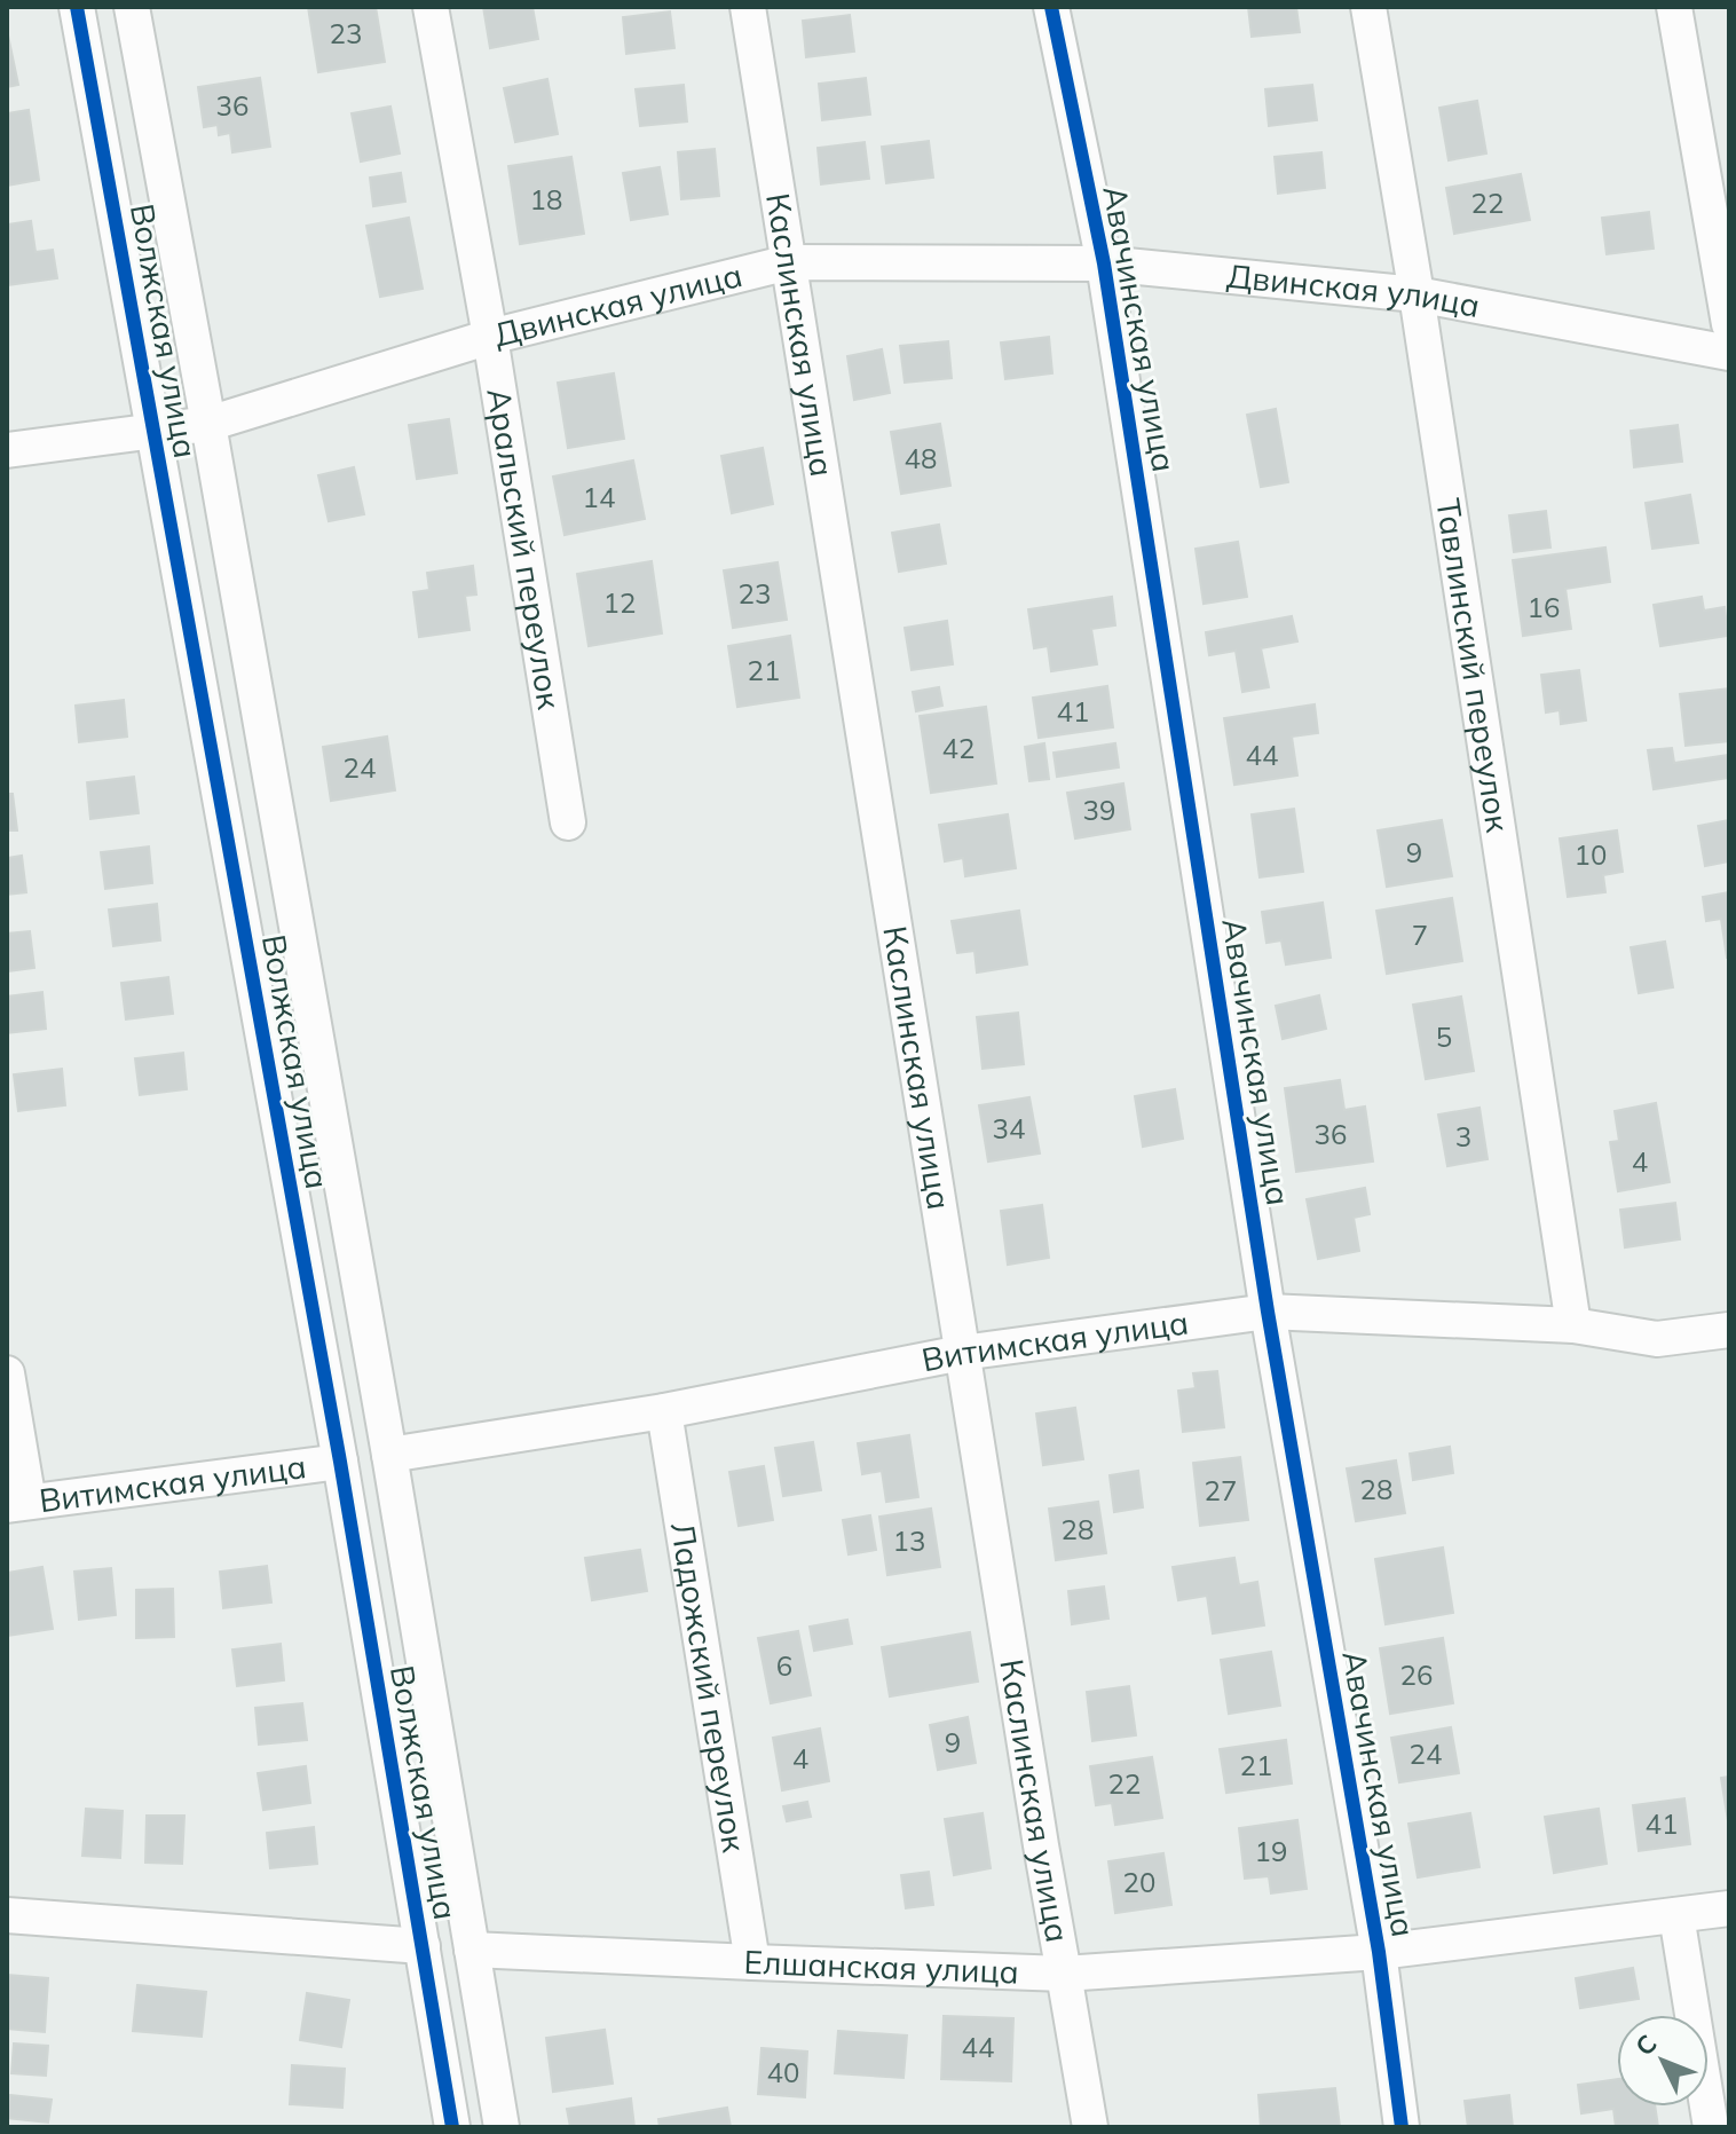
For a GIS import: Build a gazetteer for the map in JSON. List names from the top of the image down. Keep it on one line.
{"streets":{"street":["Двинская улица","Авачинская улица","Волжская улица","Каслинская улица","Аральский переулок","Тавлинский переулок","Витимская улица","Ладожский переулок","Елшанская улица"]},"crossings":[["Двинская улица","Авачинская улица"],["Двинская улица","Волжская улица"],["Двинская улица","Каслинская улица"],["Двинская улица","Аральский переулок"],["Двинская улица","Тавлинский переулок"],["Авачинская улица","Витимская улица"],["Авачинская улица","Елшанская улица"],["Волжская улица","Витимская улица"],["Волжская улица","Елшанская улица"],["Каслинская улица","Витимская улица"],["Каслинская улица","Елшанская улица"],["Тавлинский переулок","Витимская улица"],["Витимская улица","Ладожский переулок"],["Ладожский переулок","Елшанская улица"]],"house_numbers":["23","36","18","22","48","14","23","12","16","21","41","42","44","24","39","9","10","7","5","34","36","3","4","28","27","28","13","6","26","9","24","4","21","22","41","19","20","44","40"],"north":"top left"}
